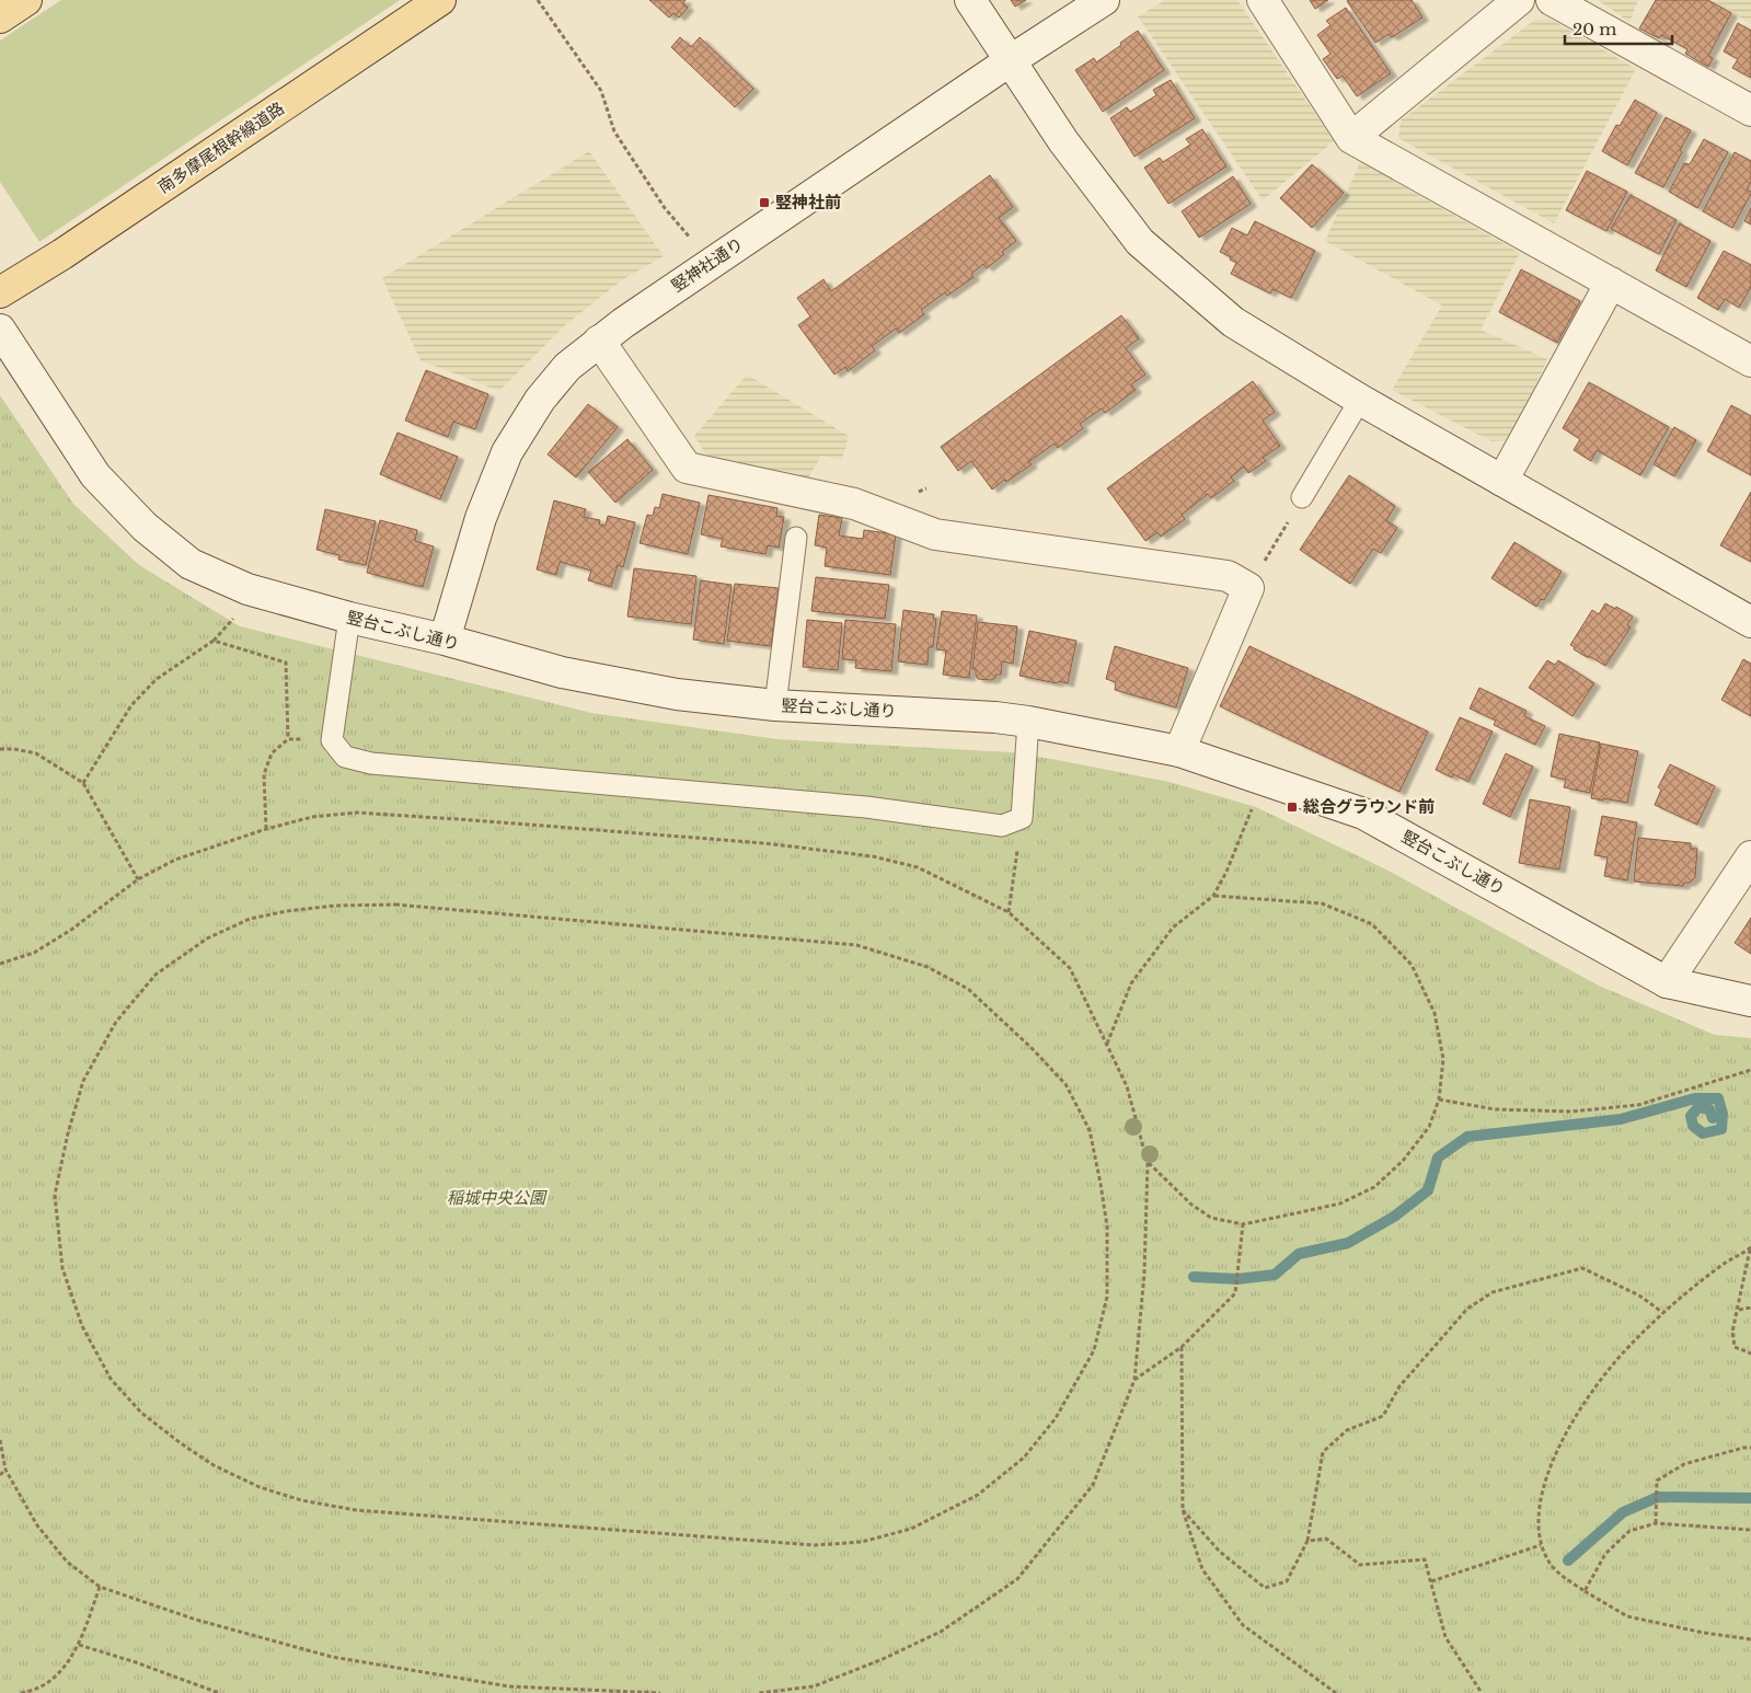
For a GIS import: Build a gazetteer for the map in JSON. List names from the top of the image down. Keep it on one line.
{"streets":{"main road":["南多摩尾根幹線道路"],"street":["竪神社通り","竪台こぶし通り"]},"crossings":[["竪神社通り","竪台こぶし通り"]],"parks":["稲城中央公園"],"places":{"transit":["竪神社前","総合グラウンド前"]},"scale_bar":"20 m"}
